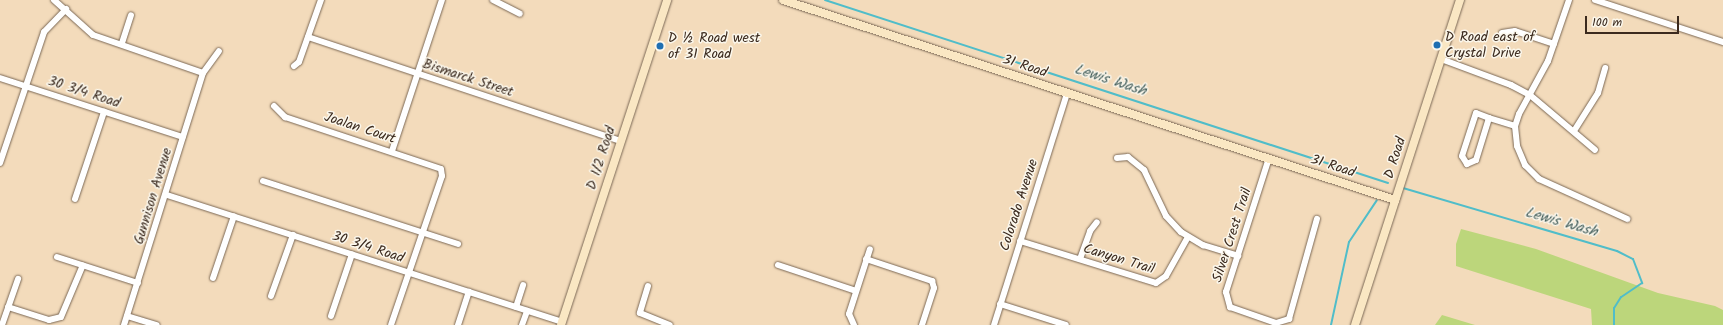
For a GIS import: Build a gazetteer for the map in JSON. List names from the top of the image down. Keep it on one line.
{"streets":{"street":["31 Road","Bismarck Street","30 3/4 Road","Joalan Court","D 1/2 Road","D Road","Gunnison Avenue","Colorado Avenue","Silver Crest Trail","Canyon Trail"]},"crossings":[["31 Road","D Road"],["31 Road","Colorado Avenue"],["31 Road","Silver Crest Trail"],["Bismarck Street","D 1/2 Road"],["30 3/4 Road","D 1/2 Road"],["30 3/4 Road","Gunnison Avenue"],["Colorado Avenue","Canyon Trail"]],"water":["Lewis Wash"],"places":["D Road east of Crystal Drive","D ½ Road west of 31 Road"],"scale_bar":"100 m"}
